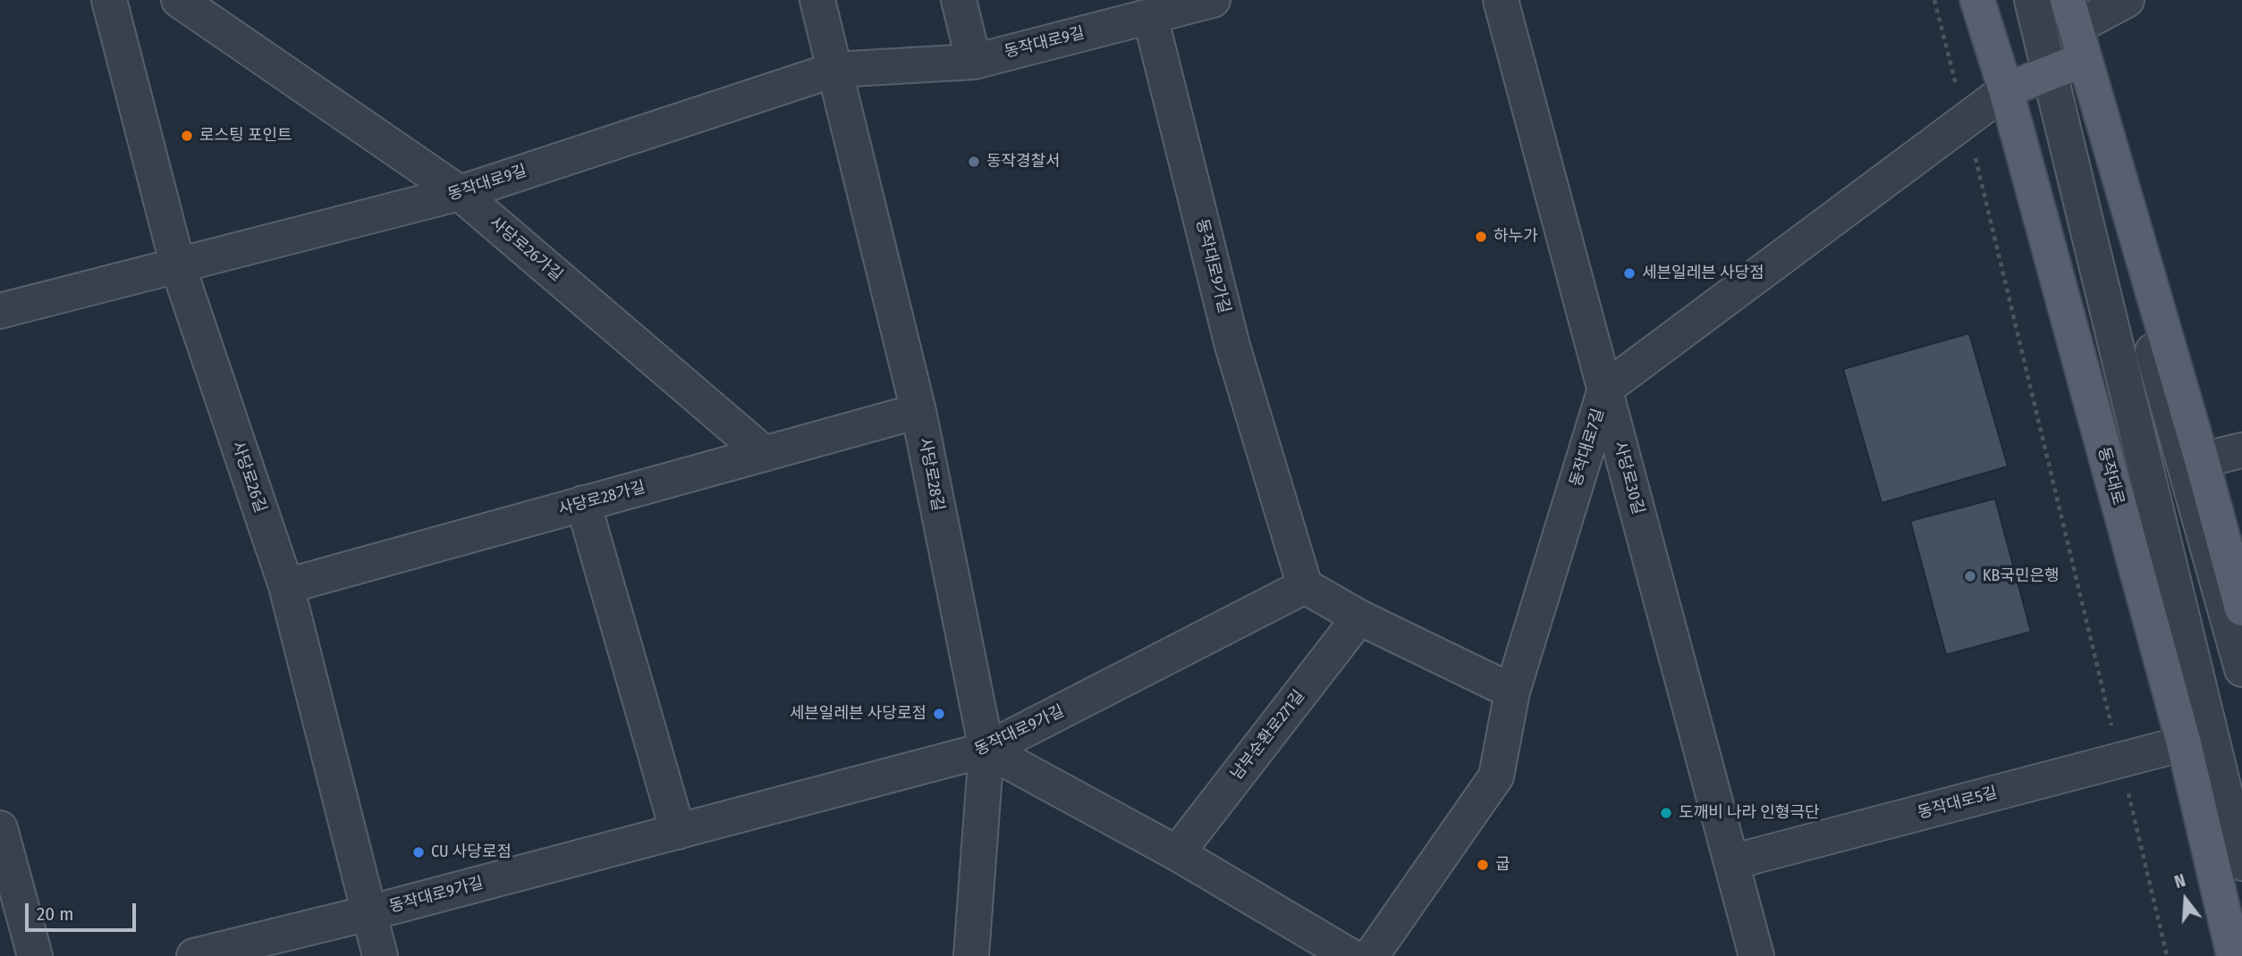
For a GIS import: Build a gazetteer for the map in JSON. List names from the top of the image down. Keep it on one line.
{"streets":{"main road":["동작대로"],"street":["동작대로9길","사당로26가길","동작대로9가길","동작대로7길","사당로28길","사당로26길","사당로30길","사당로28가길","남부순환로271길","동작대로5길"]},"crossings":[["동작대로9길","사당로26가길"],["동작대로9길","동작대로9가길"],["동작대로9길","사당로28길"],["동작대로9길","사당로26길"],["사당로26가길","사당로28가길"],["동작대로9가길","사당로28길"],["동작대로9가길","사당로26길"],["동작대로7길","동작대로"],["동작대로7길","사당로30길"],["사당로28길","사당로28가길"],["동작대로","동작대로5길"],["사당로26길","사당로28가길"],["사당로30길","동작대로5길"]],"places":["로스팅 포인트","동작경찰서","하누가","세븐일레븐 사당점","KB국민은행","세븐일레븐 사당로점","도깨비 나라 인형극단","CU 사당로점","굽"],"scale_bar":"20 m","north":"top"}
